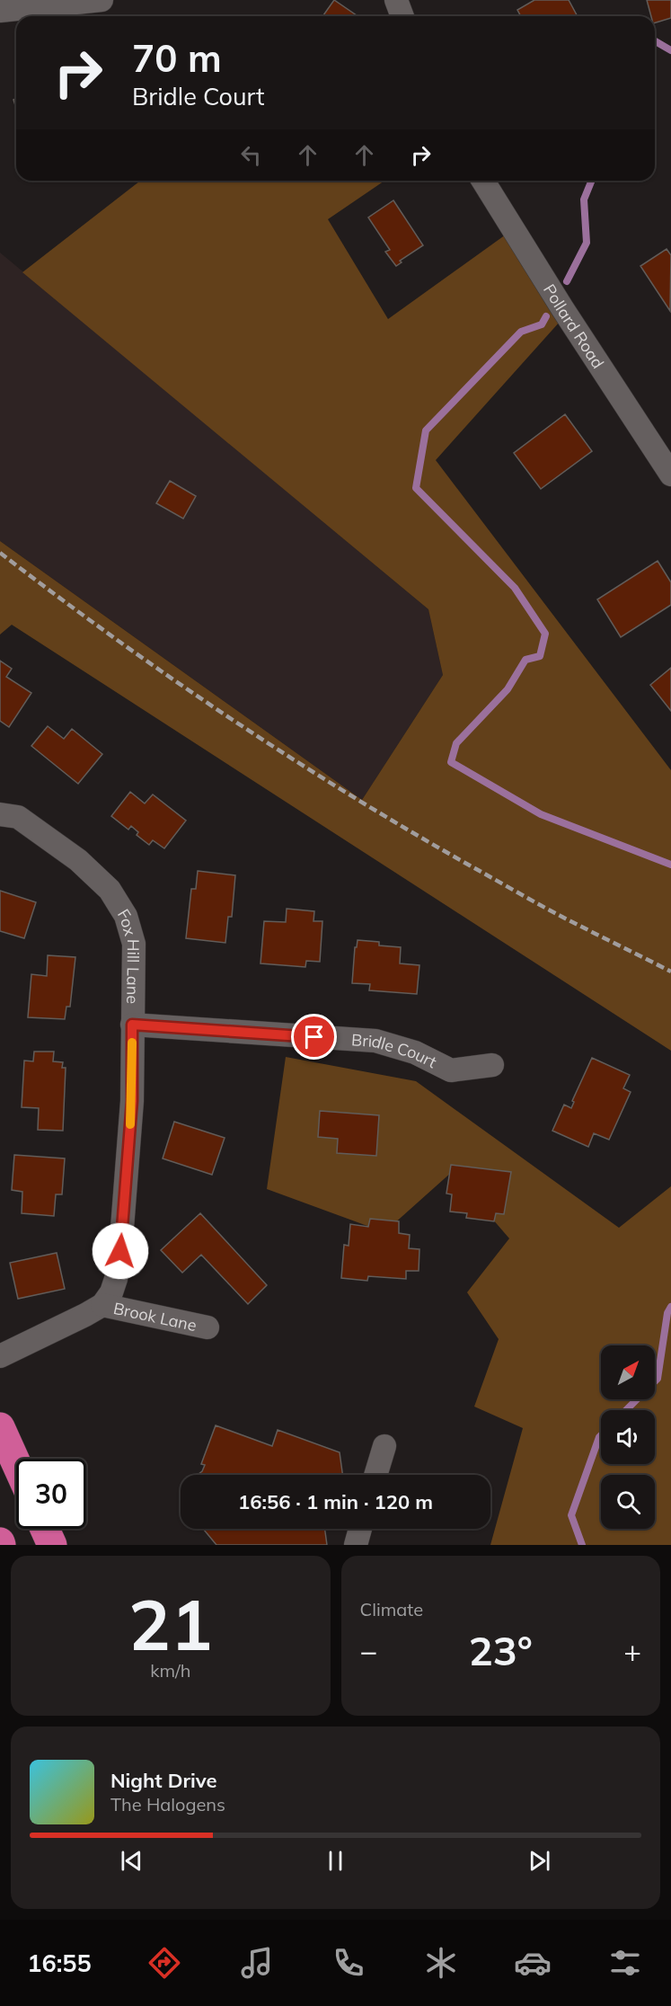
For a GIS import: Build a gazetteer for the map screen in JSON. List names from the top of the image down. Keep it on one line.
{"streets":{"street":["Pollard Road","Fox Hill Lane","Bridle Court","Brook Lane"]},"crossings":[["Fox Hill Lane","Bridle Court"],["Fox Hill Lane","Brook Lane"]],"north":"top right","page":{"turn":["70 m","Bridle Court"],"limit":"30","trip":"16:56 · 1 min · 120 m","tile":[["21","km/h"],"Climate"],"heat":["−","23°","+"],"song":["Night Drive","The Halogens"],"tabs":"16:55"}}
